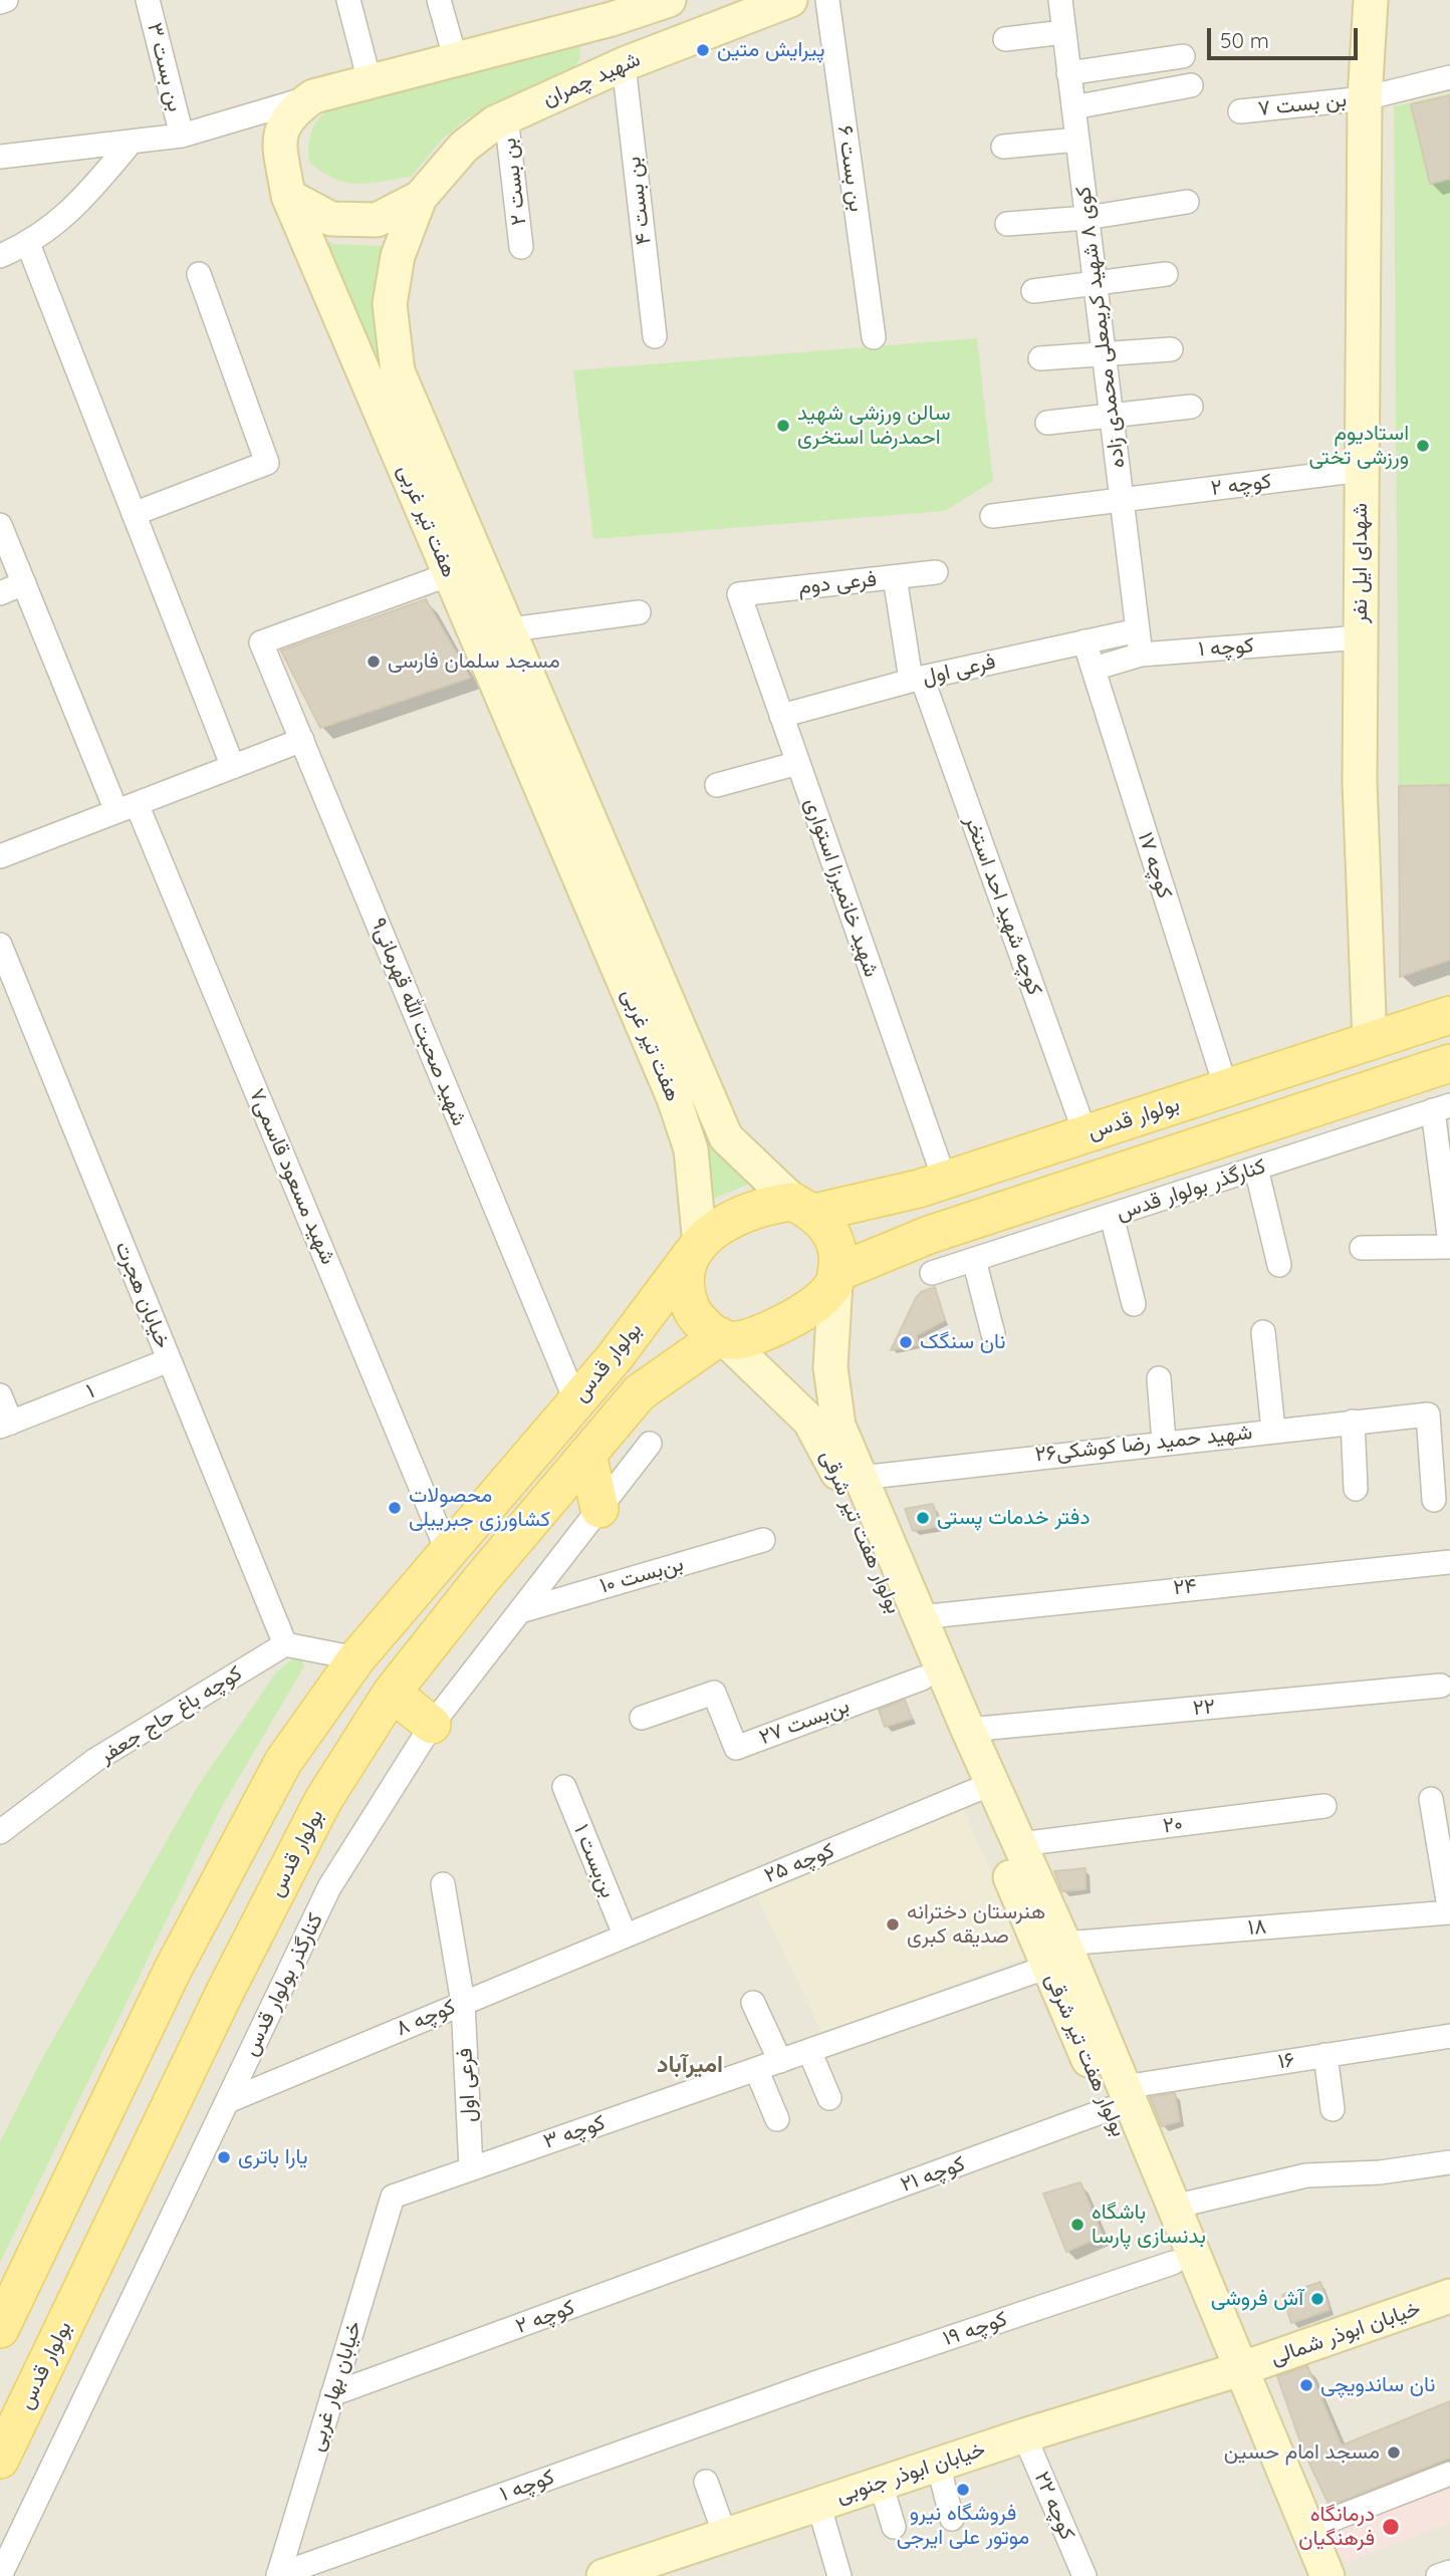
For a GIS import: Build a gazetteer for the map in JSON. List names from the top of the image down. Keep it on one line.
{"streets":{"main road":["شهید چمران","هفت تیر غربی","شهدای ایل نفر","بولوار قدس","بولوار هفت تیر شرقی","خیابان ابوذر شمالی","خیابان ابوذر جنوبی"],"street":["بن بست ۳","بن بست ۷","بن بست ۶","بن بست ۲","بن بست ۴","کوی ۸ شهید کریمعلی محمدی زاده","کوچه ۲","فرعی دوم","کوچه ۱","فرعی اول","کوچه ۱۷","شهید خانمیرزا استواری","کوچه شهید احد استخر","شهید صحبت الله قهرمانی۹","شهید مسعود قاسمی۷","کنارگذر بولوار قدس","خیابان هجرت","۱","شهید حمید رضا کوشکی۲۶","بن‌بست ۱۰","۲۴","۲۲","کوچه باغ حاج جعفر","بن‌بست ۲۷","۲۰","بن‌بست ۱","کوچه ۲۵","۱۸","کوچه ۸","۱۶","کوچه ۳","کوچه ۲۱","کوچه ۱۹","خیابان بهار غربی","کوچه ۲۲"]},"crossings":[["شهید چمران","بن بست ۲"],["شهید چمران","بن بست ۴"],["شهید چمران","هفت تیر غربی"],["بن بست ۷","شهدای ایل نفر"],["کوی ۸ شهید کریمعلی محمدی زاده","کوچه ۲"],["کوی ۸ شهید کریمعلی محمدی زاده","کوچه ۱"],["کوی ۸ شهید کریمعلی محمدی زاده","فرعی اول"],["کوچه ۲","شهدای ایل نفر"],["کوچه ۲","کوچه ۲۱"],["کوچه ۲","خیابان بهار غربی"],["هفت تیر غربی","شهید صحبت الله قهرمانی۹"],["هفت تیر غربی","بولوار قدس"],["شهدای ایل نفر","کوچه ۱"],["شهدای ایل نفر","بولوار قدس"],["فرعی دوم","شهید خانمیرزا استواری"],["فرعی دوم","کوچه شهید احد استخر"],["کوچه ۱","کوچه ۱۷"],["کوچه ۱","کوچه ۱۹"],["کوچه ۱","خیابان بهار غربی"],["فرعی اول","کوچه ۱۷"],["فرعی اول","شهید خانمیرزا استواری"],["فرعی اول","کوچه شهید احد استخر"],["فرعی اول","کوچه ۸"],["فرعی اول","کوچه ۳"],["کوچه ۱۷","بولوار قدس"],["شهید خانمیرزا استواری","بولوار قدس"],["کوچه شهید احد استخر","بولوار قدس"],["شهید صحبت الله قهرمانی۹","بولوار قدس"],["بولوار قدس","شهید مسعود قاسمی۷"],["کنارگذر بولوار قدس","بن‌بست ۱۰"],["کنارگذر بولوار قدس","کوچه ۸"],["خیابان هجرت","۱"],["خیابان هجرت","کوچه باغ حاج جعفر"],["شهید حمید رضا کوشکی۲۶","بولوار هفت تیر شرقی"],["بولوار هفت تیر شرقی","۲۴"],["بولوار هفت تیر شرقی","۲۲"],["بولوار هفت تیر شرقی","بن‌بست ۲۷"],["بولوار هفت تیر شرقی","۲۰"],["بولوار هفت تیر شرقی","کوچه ۲۵"],["بولوار هفت تیر شرقی","۱۸"],["بولوار هفت تیر شرقی","۱۶"],["بولوار هفت تیر شرقی","کوچه ۲۱"],["بولوار هفت تیر شرقی","کوچه ۱۹"],["بولوار هفت تیر شرقی","خیابان ابوذر شمالی"],["بولوار هفت تیر شرقی","خیابان ابوذر جنوبی"],["بن‌بست ۱","کوچه ۲۵"],["بن‌بست ۱","کوچه ۸"],["کوچه ۲۵","کوچه ۸"],["۱۸","کوچه ۳"],["۱۶","کوچه ۲۱"],["کوچه ۳","خیابان بهار غربی"],["خیابان ابوذر شمالی","خیابان ابوذر جنوبی"],["خیابان ابوذر جنوبی","کوچه ۲۲"]],"districts":["امیرآباد"],"places":["پیرایش متین","سالن ورزشی شهید احمدرضا استخری","استادیوم ورزشی تختی","مسجد سلمان فارسی","نان سنگک","محصولات کشاورزی جبرییلی","دفتر خدمات پستی","هنرستان دخترانه صدیقه کبری","یارا باتری","باشگاه بدنسازی پارسا","آش فروشی","نان ساندویچی","مسجد امام حسین","فروشگاه نیرو موتور علی ایرجی","درمانگاه فرهنگیان"],"scale_bar":"50 m"}
